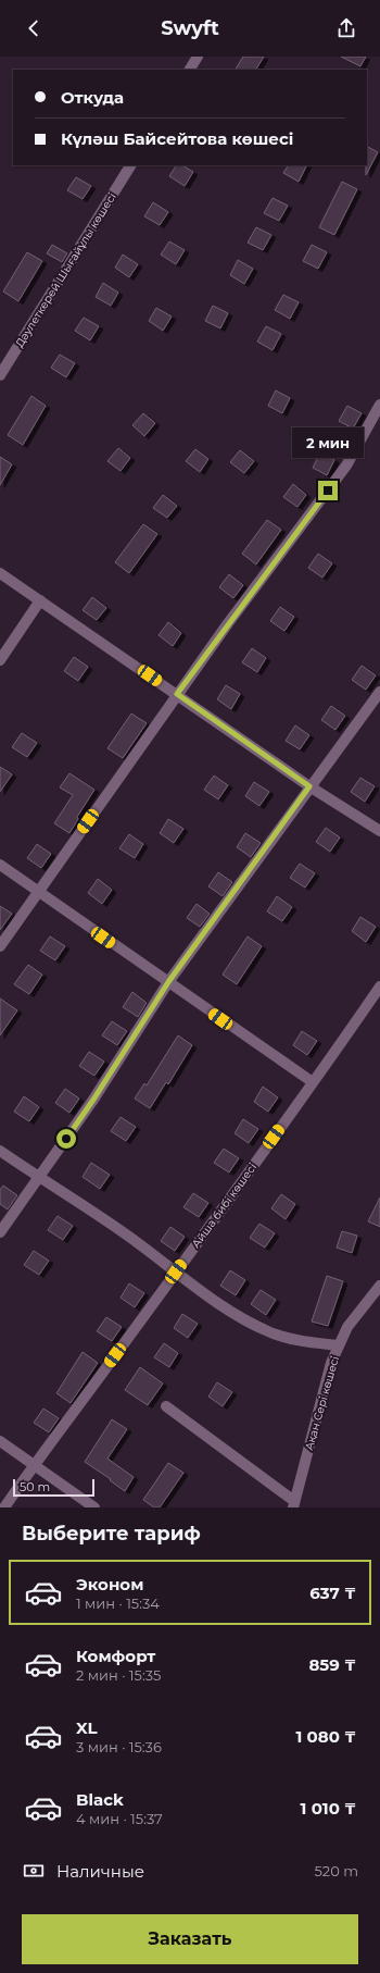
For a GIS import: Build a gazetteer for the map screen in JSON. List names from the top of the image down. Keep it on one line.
{"streets":{"street":["Дәулеткерей Шығайұлы көшесі","Айша бибі көшесі","Ақан Сері көшесі"]},"scale_bar":"50 m","page":{"header":"Swyft","banner":["Откуда","Күләш Байсейтова көшесі"],"bubble":"2 мин","scale":"50 m","heading":"Выберите тариф","list":[{"name":"Эконом","note":"1 мин · 15:34","value":"637 ₸"},{"name":"Комфорт","note":"2 мин · 15:35","value":"859 ₸"},{"name":"XL","note":"3 мин · 15:36","value":"1 080 ₸"},{"name":"Black","note":"4 мин · 15:37","value":"1 010 ₸"}],"pay":["Наличные","520 m"],"buttons":"Заказать"}}
